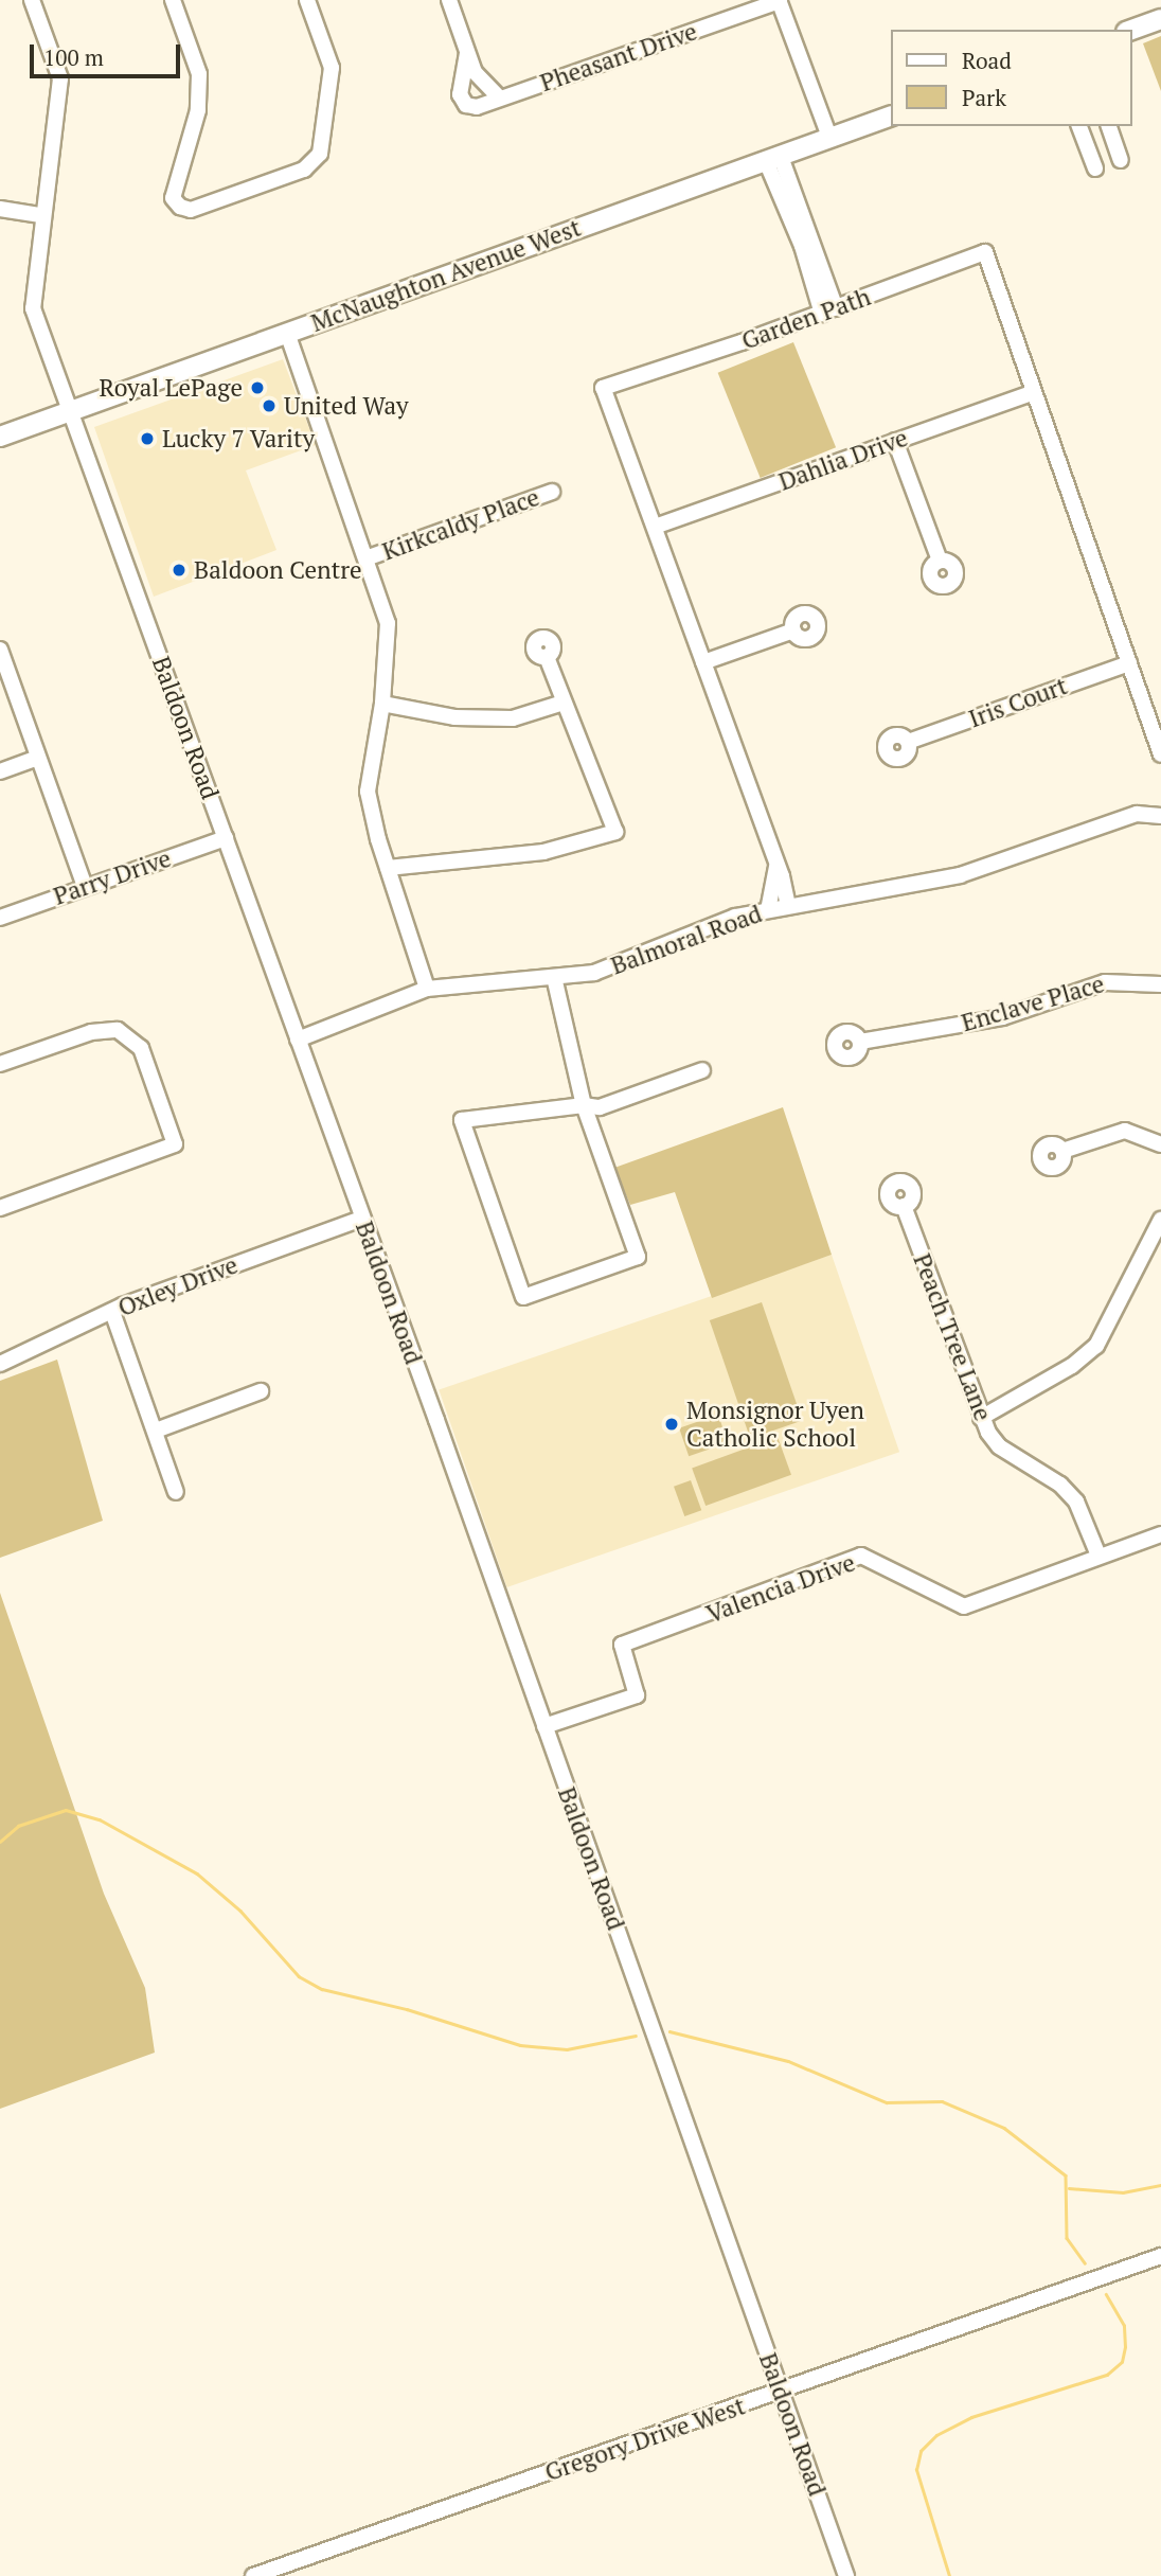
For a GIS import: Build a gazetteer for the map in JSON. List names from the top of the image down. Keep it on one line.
{"streets":{"main road":["McNaughton Avenue West"],"street":["Pheasant Drive","Garden Path","Dahlia Drive","Kirkcaldy Place","Iris Court","Baldoon Road","Parry Drive","Balmoral Road","Enclave Place","Oxley Drive","Peach Tree Lane","Valencia Drive","Gregory Drive West"]},"crossings":[["McNaughton Avenue West","Baldoon Road"],["Garden Path","Dahlia Drive"],["Garden Path","Iris Court"],["Garden Path","Balmoral Road"],["Baldoon Road","Parry Drive"],["Baldoon Road","Balmoral Road"],["Baldoon Road","Oxley Drive"],["Baldoon Road","Valencia Drive"],["Baldoon Road","Gregory Drive West"],["Peach Tree Lane","Valencia Drive"]],"places":["Royal LePage","United Way","Lucky 7 Varity","Baldoon Centre","Monsignor Uyen Catholic School"],"legend":["Road","Park"],"scale_bar":"100 m"}
